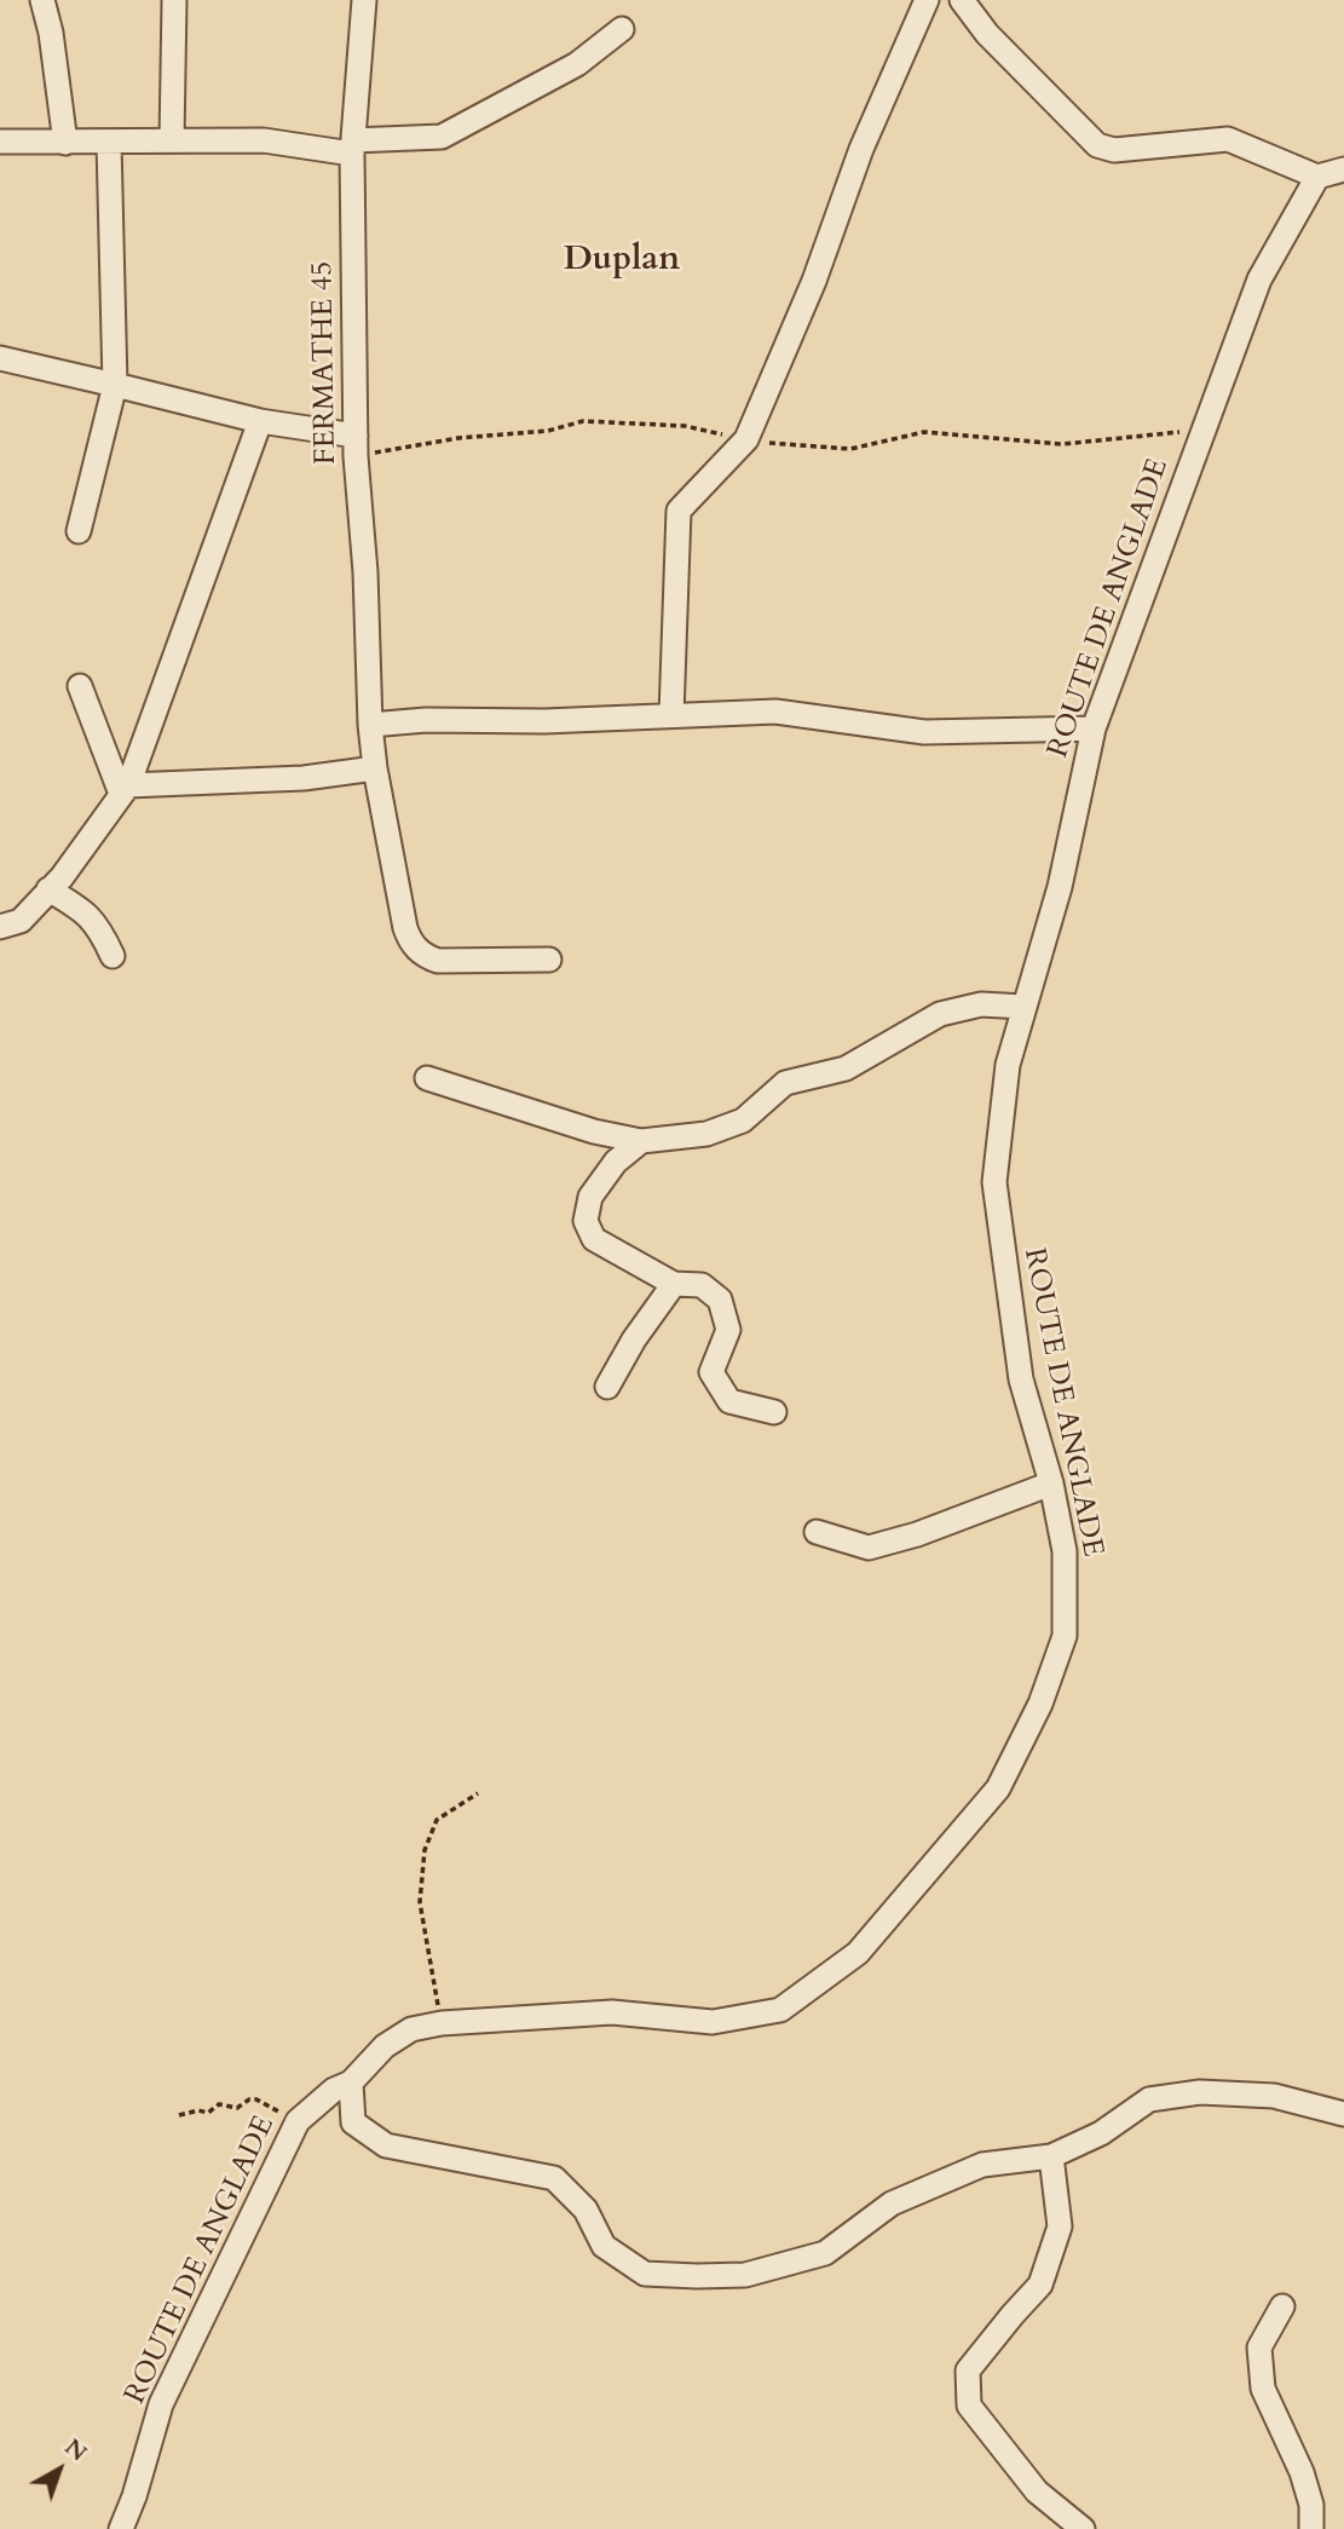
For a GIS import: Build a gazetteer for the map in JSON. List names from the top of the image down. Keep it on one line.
{"streets":{"street":["FERMATHE 45","ROUTE DE ANGLADE"]},"districts":["Duplan"],"north":"top right"}
